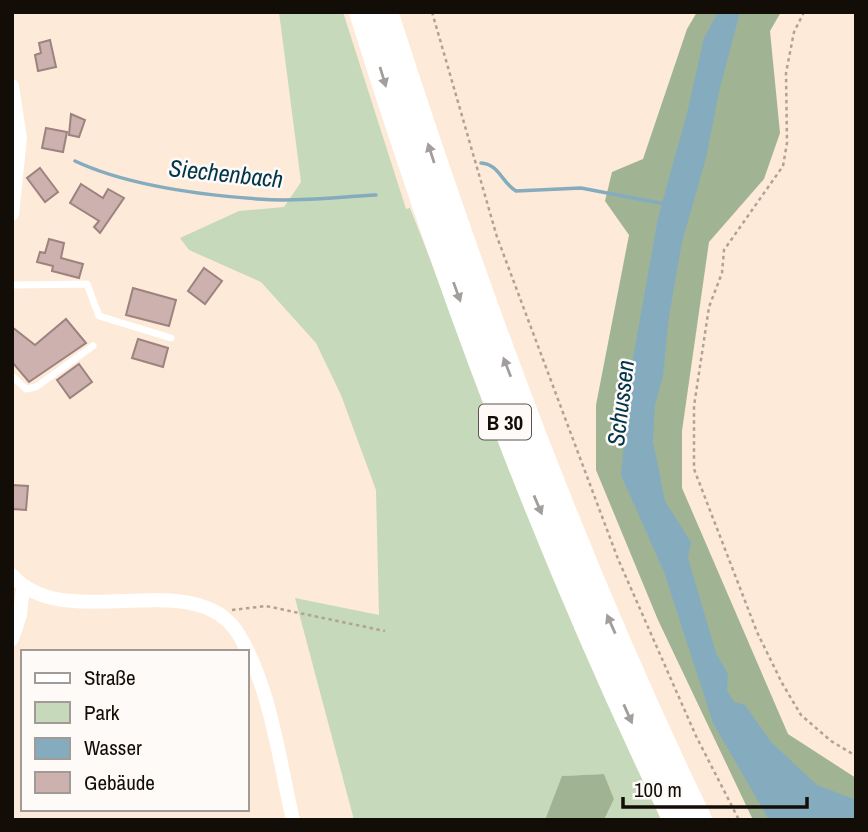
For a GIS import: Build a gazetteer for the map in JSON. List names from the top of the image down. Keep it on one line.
{"streets":{"highway":["B 30"]},"water":["Siechenbach","Schussen"],"legend":["Straße","Park","Wasser","Gebäude"],"scale_bar":"100 m"}
